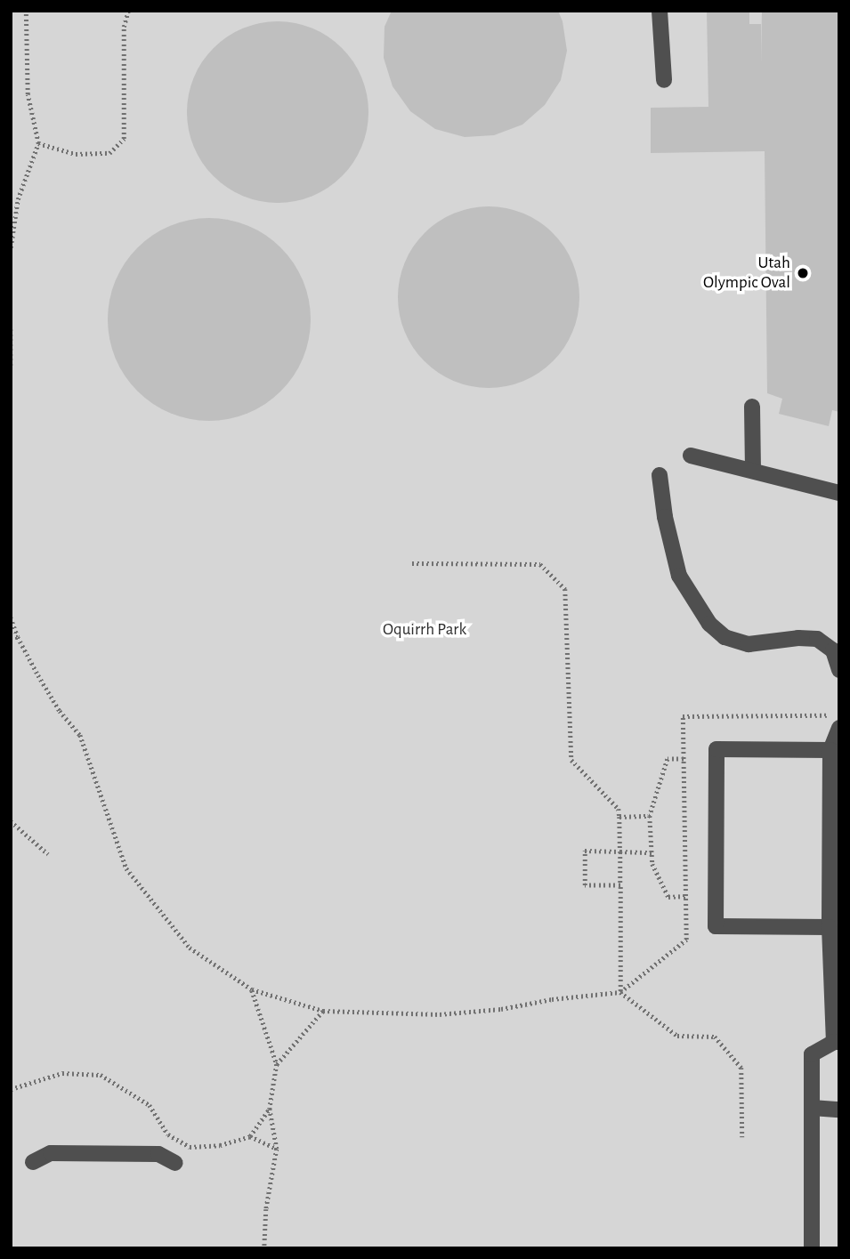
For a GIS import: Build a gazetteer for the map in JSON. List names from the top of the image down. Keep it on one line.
{"parks":["Oquirrh Park"],"places":["Utah Olympic Oval"]}
